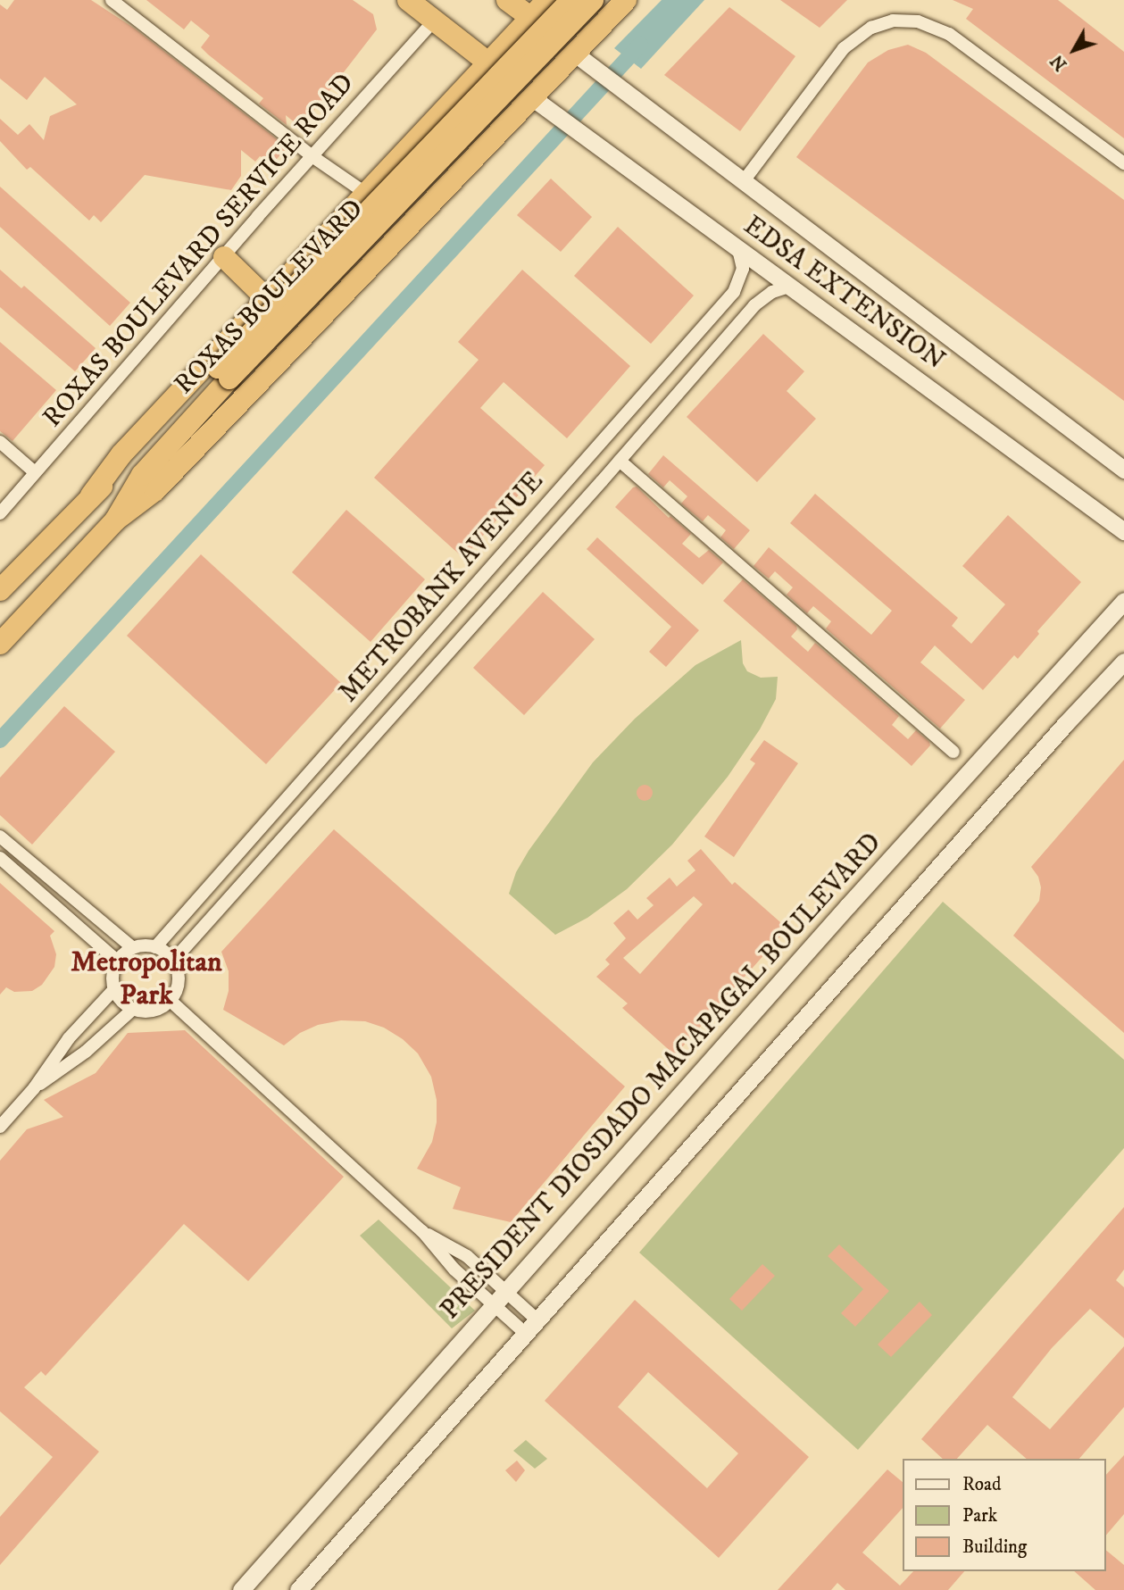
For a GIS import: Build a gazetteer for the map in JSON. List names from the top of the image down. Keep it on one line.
{"streets":{"highway":["ROXAS BOULEVARD"],"main road":["EDSA EXTENSION","PRESIDENT DIOSDADO MACAPAGAL BOULEVARD"],"street":["ROXAS BOULEVARD SERVICE ROAD","METROBANK AVENUE"]},"crossings":[["EDSA EXTENSION","METROBANK AVENUE"]],"districts":["Metropolitan Park"],"legend":["Road","Park","Building"],"north":"bottom left"}
